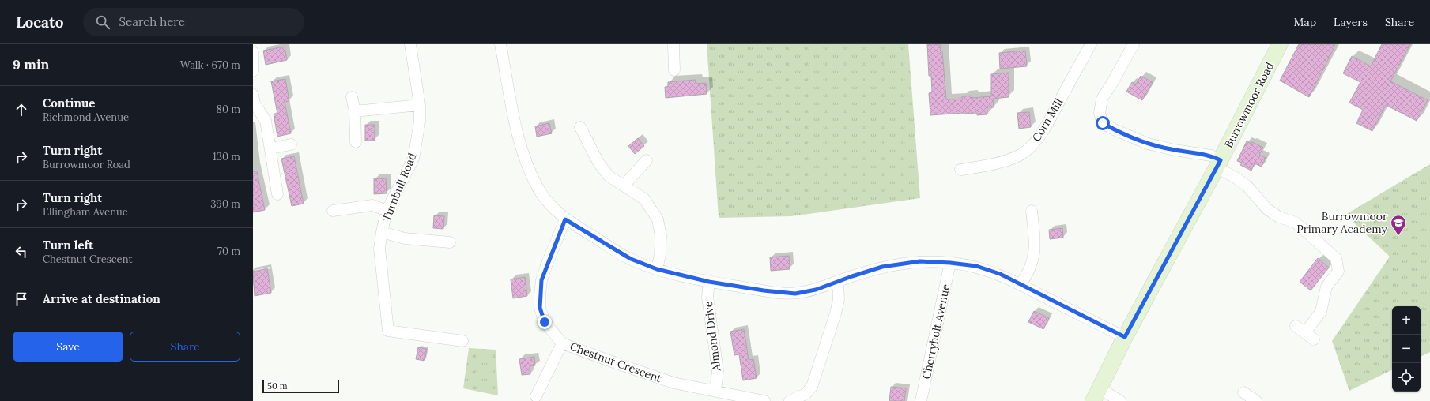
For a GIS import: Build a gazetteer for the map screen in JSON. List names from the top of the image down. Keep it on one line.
{"streets":{"street":["Burrowmoor Road","Corn Mill","Turnbull Road","Cherryholt Avenue","Almond Drive","Chestnut Crescent"]},"crossings":[["Almond Drive","Chestnut Crescent"]],"places":{"school or university":["Burrowmoor Primary Academy"]},"scale_bar":"50 m","page":{"header":"Locato","search":"Search here","nav":["Map","Layers","Share"],"heading":["9 min","Walk · 670 m"],"list":[["Continue","Richmond Avenue","80 m"],["Turn right","Burrowmoor Road","130 m"],["Turn right","Ellingham Avenue","390 m"],["Turn left","Chestnut Crescent","70 m"],"Arrive at destination"],"map_buttons":["+","−"],"buttons":["Save","Share"],"scale":"50 m"}}
